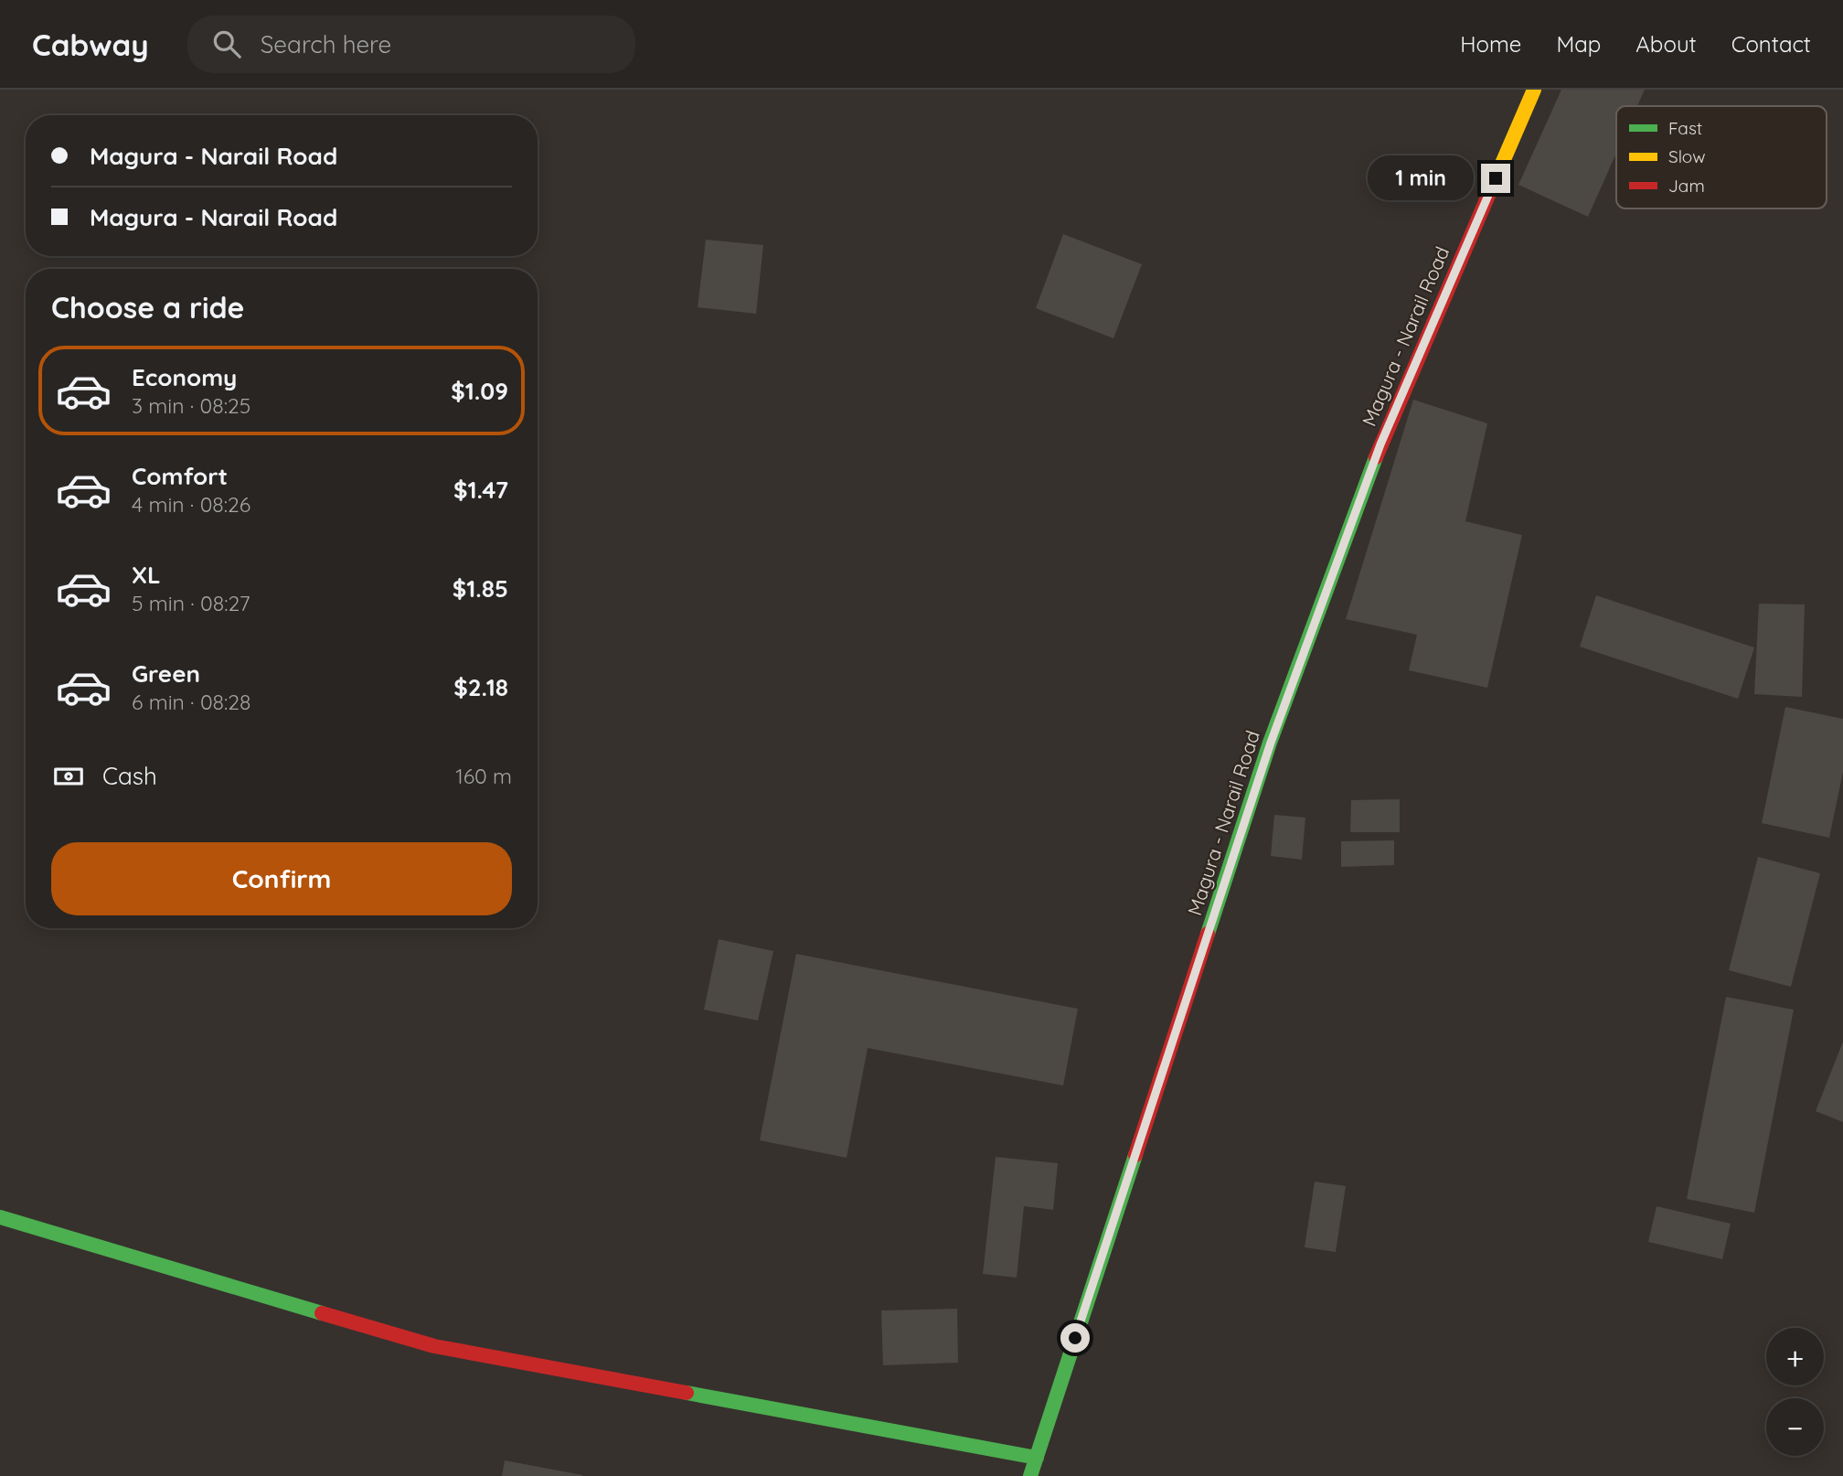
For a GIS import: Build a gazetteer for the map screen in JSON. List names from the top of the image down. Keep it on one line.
{"streets":{"main road":["Magura - Narail Road"]},"legend":["Fast","Slow","Jam"],"page":{"header":"Cabway","search":"Search here","nav":["Home","Map","About","Contact"],"banner":["Magura - Narail Road","Magura - Narail Road"],"bubble":"1 min","heading":"Choose a ride","list":[{"name":"Economy","note":"3 min · 08:25","value":"$1.09"},{"name":"Comfort","note":"4 min · 08:26","value":"$1.47"},{"name":"XL","note":"5 min · 08:27","value":"$1.85"},{"name":"Green","note":"6 min · 08:28","value":"$2.18"}],"pay":["Cash","160 m"],"buttons":"Confirm","map_buttons":["+","−"]}}
